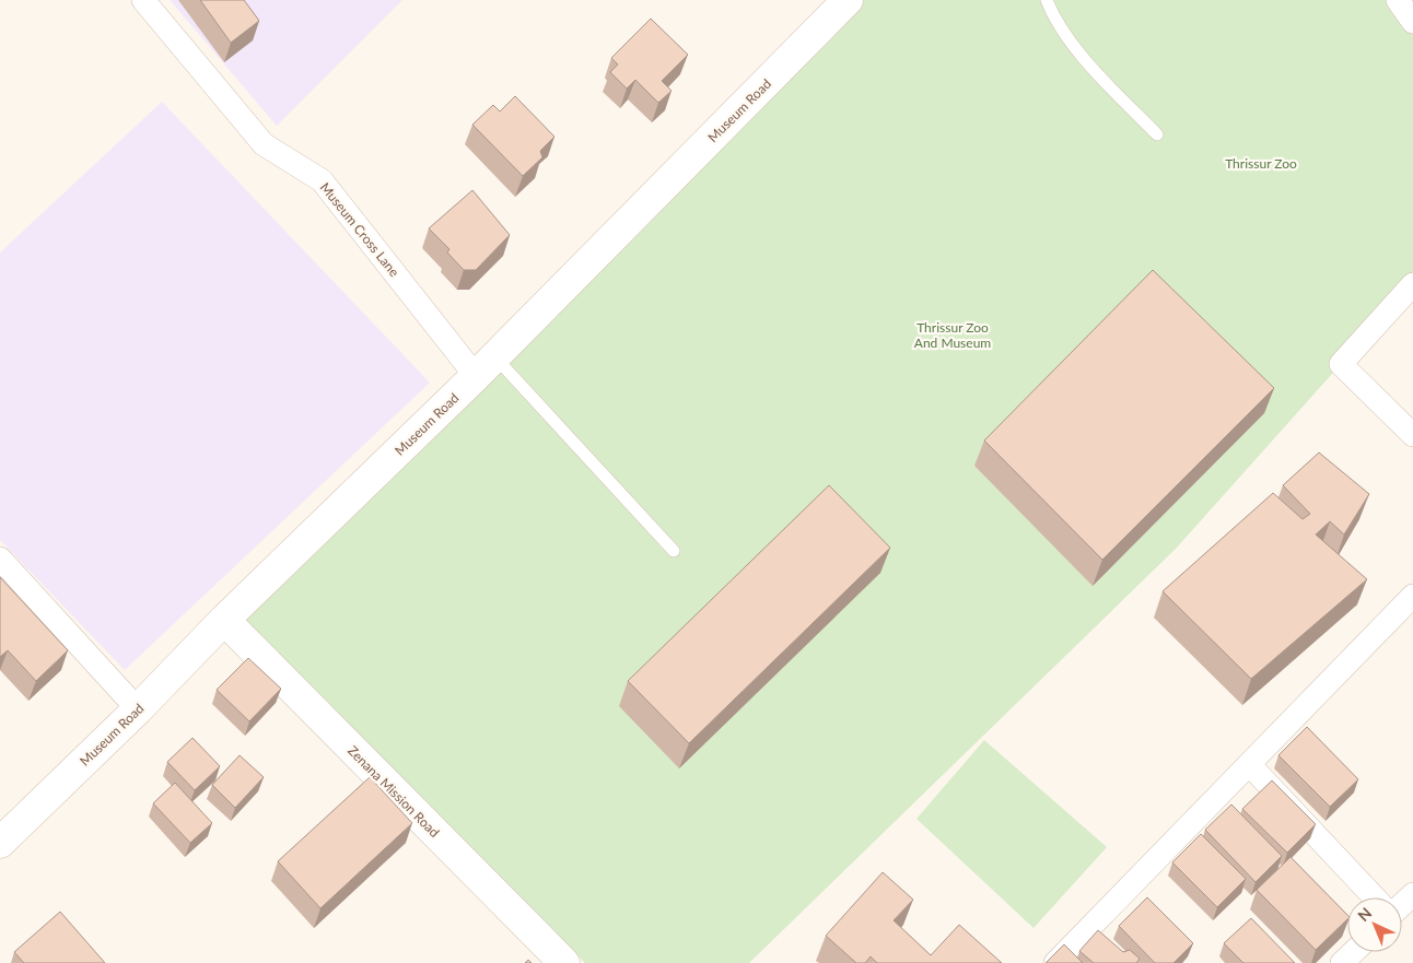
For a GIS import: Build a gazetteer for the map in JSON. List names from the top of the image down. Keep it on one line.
{"streets":{"main road":["Museum Road","Zenana Mission Road"],"street":["Museum Cross Lane"]},"crossings":[["Museum Road","Museum Cross Lane"],["Museum Road","Zenana Mission Road"]],"parks":["Thrissur Zoo","Thrissur Zoo And Museum"],"north":"top left"}
